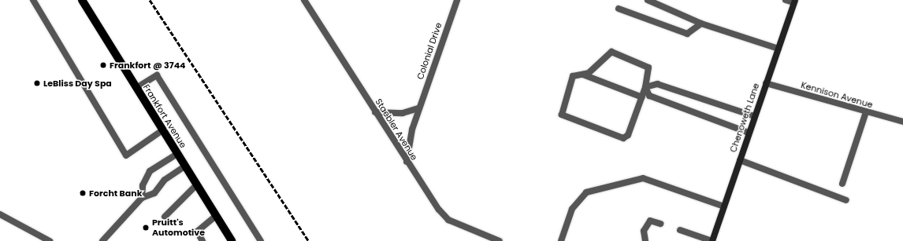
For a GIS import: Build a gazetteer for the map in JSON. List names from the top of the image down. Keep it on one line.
{"streets":{"main road":["Frankfort Avenue","Chenoweth Lane"],"street":["Colonial Drive","Kennison Avenue","Staebler Avenue"]},"crossings":[["Colonial Drive","Staebler Avenue"],["Kennison Avenue","Chenoweth Lane"]],"places":["Frankfort @ 3744","LeBliss Day Spa","Forcht Bank","Pruitt's Automotive"]}
